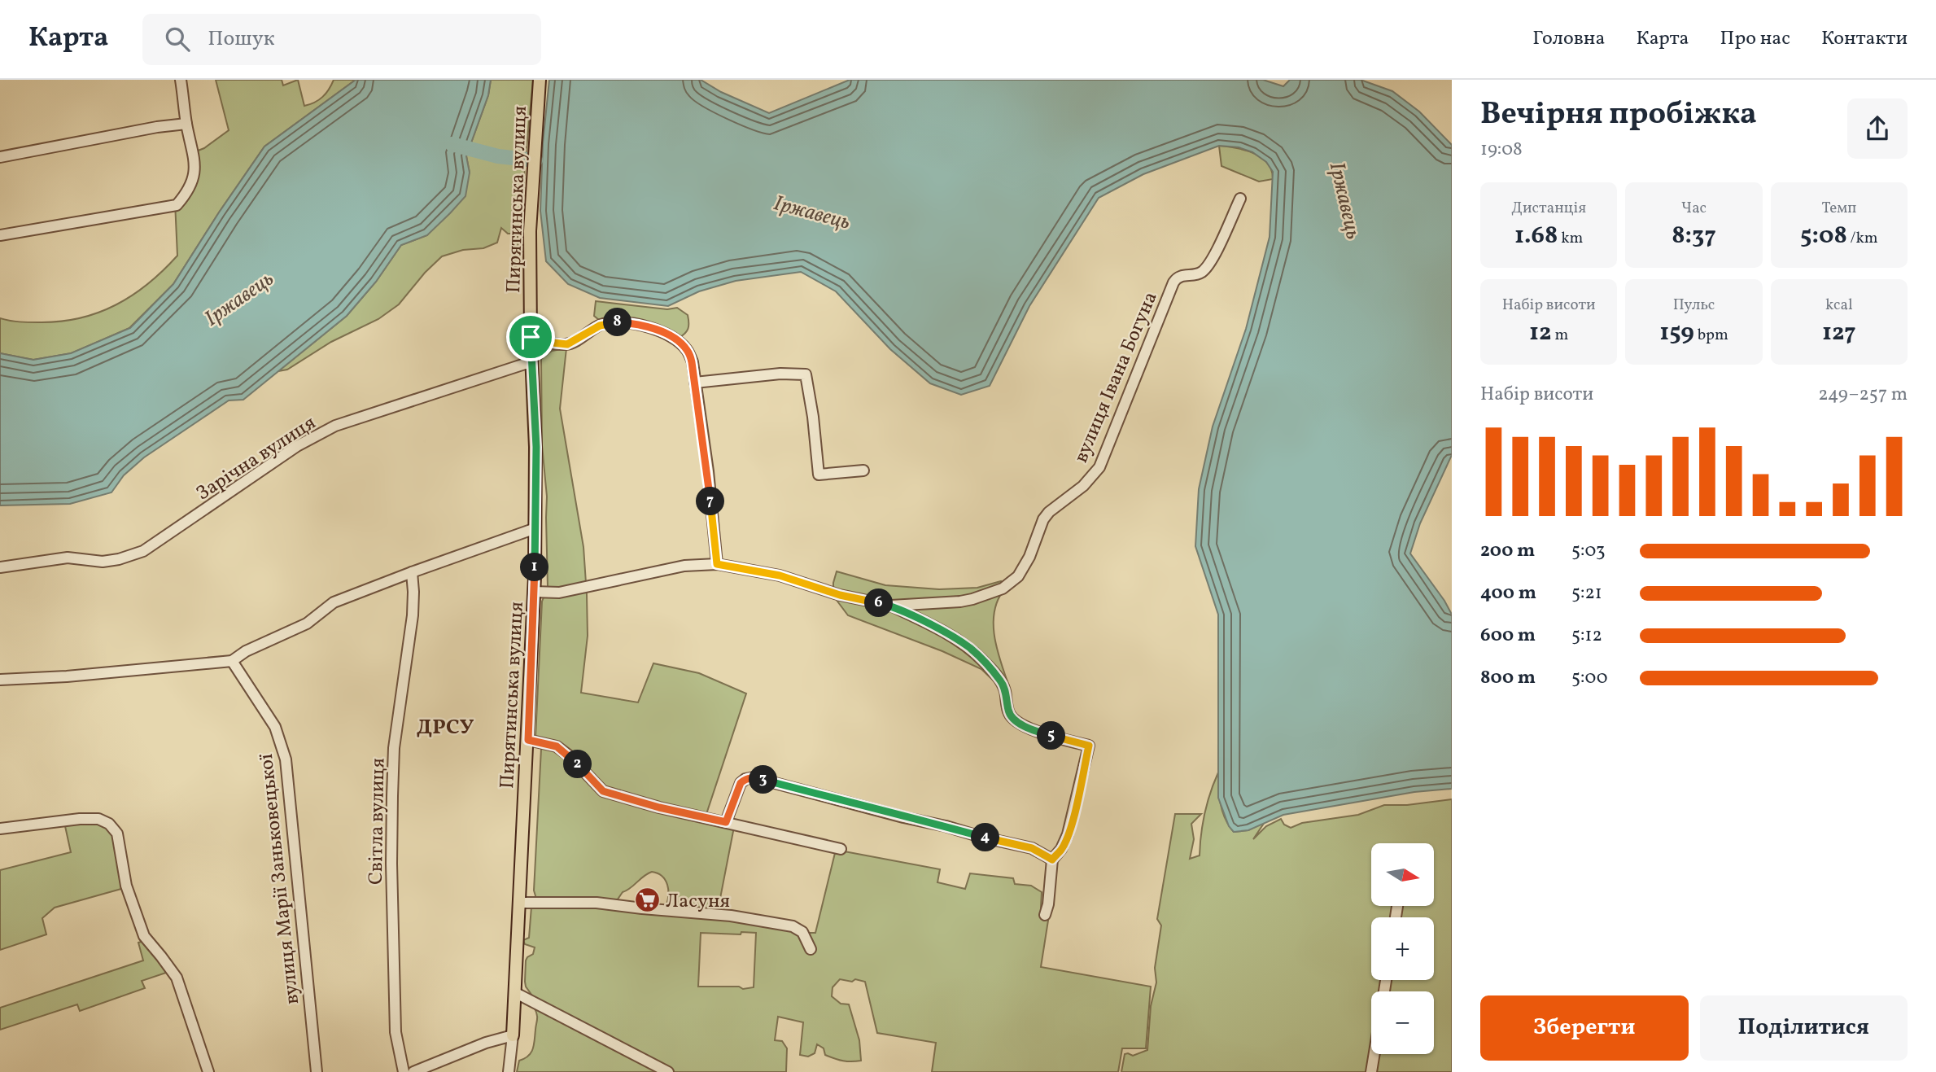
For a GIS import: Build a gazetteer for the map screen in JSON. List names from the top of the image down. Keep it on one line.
{"streets":{"main road":["Пирятинська вулиця"],"street":["вулиця Івана Богуна","Зарічна вулиця","Світла вулиця","вулиця Марії Заньковецької"]},"crossings":[["Пирятинська вулиця","вулиця Івана Богуна"],["Пирятинська вулиця","Зарічна вулиця"]],"districts":["ДРСУ"],"water":["Іржавець"],"places":{"supermarket":["Ласуня"]},"north":"right","page":{"header":"Карта","search":"Пошук","nav":["Головна","Карта","Про нас","Контакти"],"heading":["Вечірня пробіжка","19:08"],"stats":[["Дистанція","1.68 km"],["Час","8:37"],["Темп","5:08 /km"],["Набір висоти","12 m"],["Пульс","159 bpm"],["kcal","127"]],"pins":["8","7","1","6","5","2","3","4"],"chart":["Набір висоти","249–257 m"],"list":[{"name":"200 m","note":"5:03"},{"name":"400 m","note":"5:21"},{"name":"600 m","note":"5:12"},{"name":"800 m","note":"5:00"}],"map_buttons":["+","−"],"buttons":["Зберегти","Поділитися"]}}
